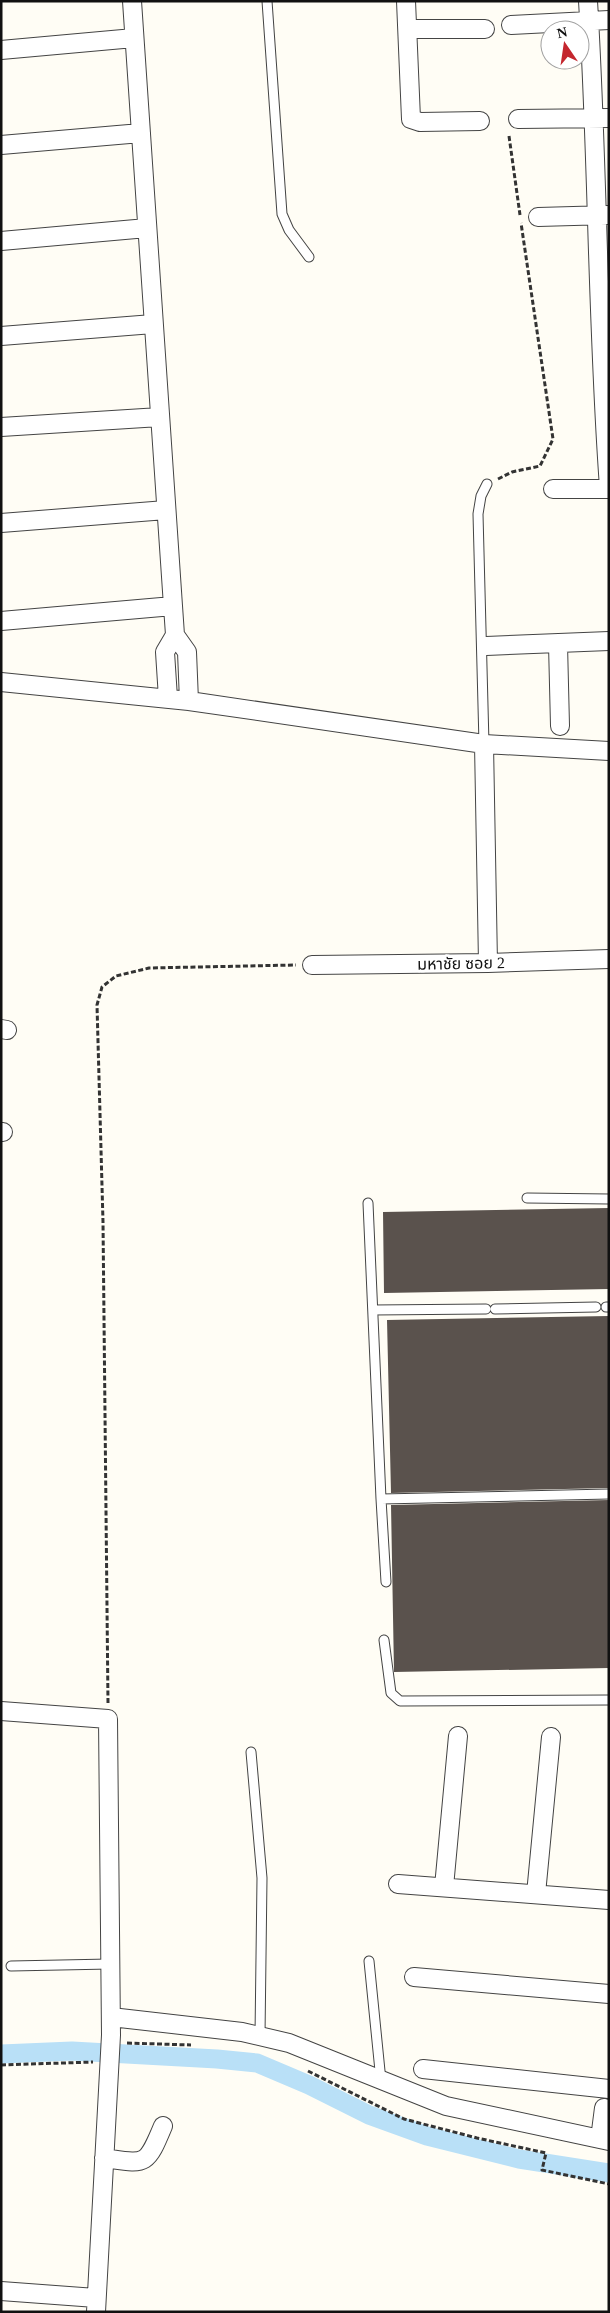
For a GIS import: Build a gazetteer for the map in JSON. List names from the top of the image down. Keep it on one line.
{"streets":{"street":["มหาชัย ซอย 2"]},"north":"top"}
